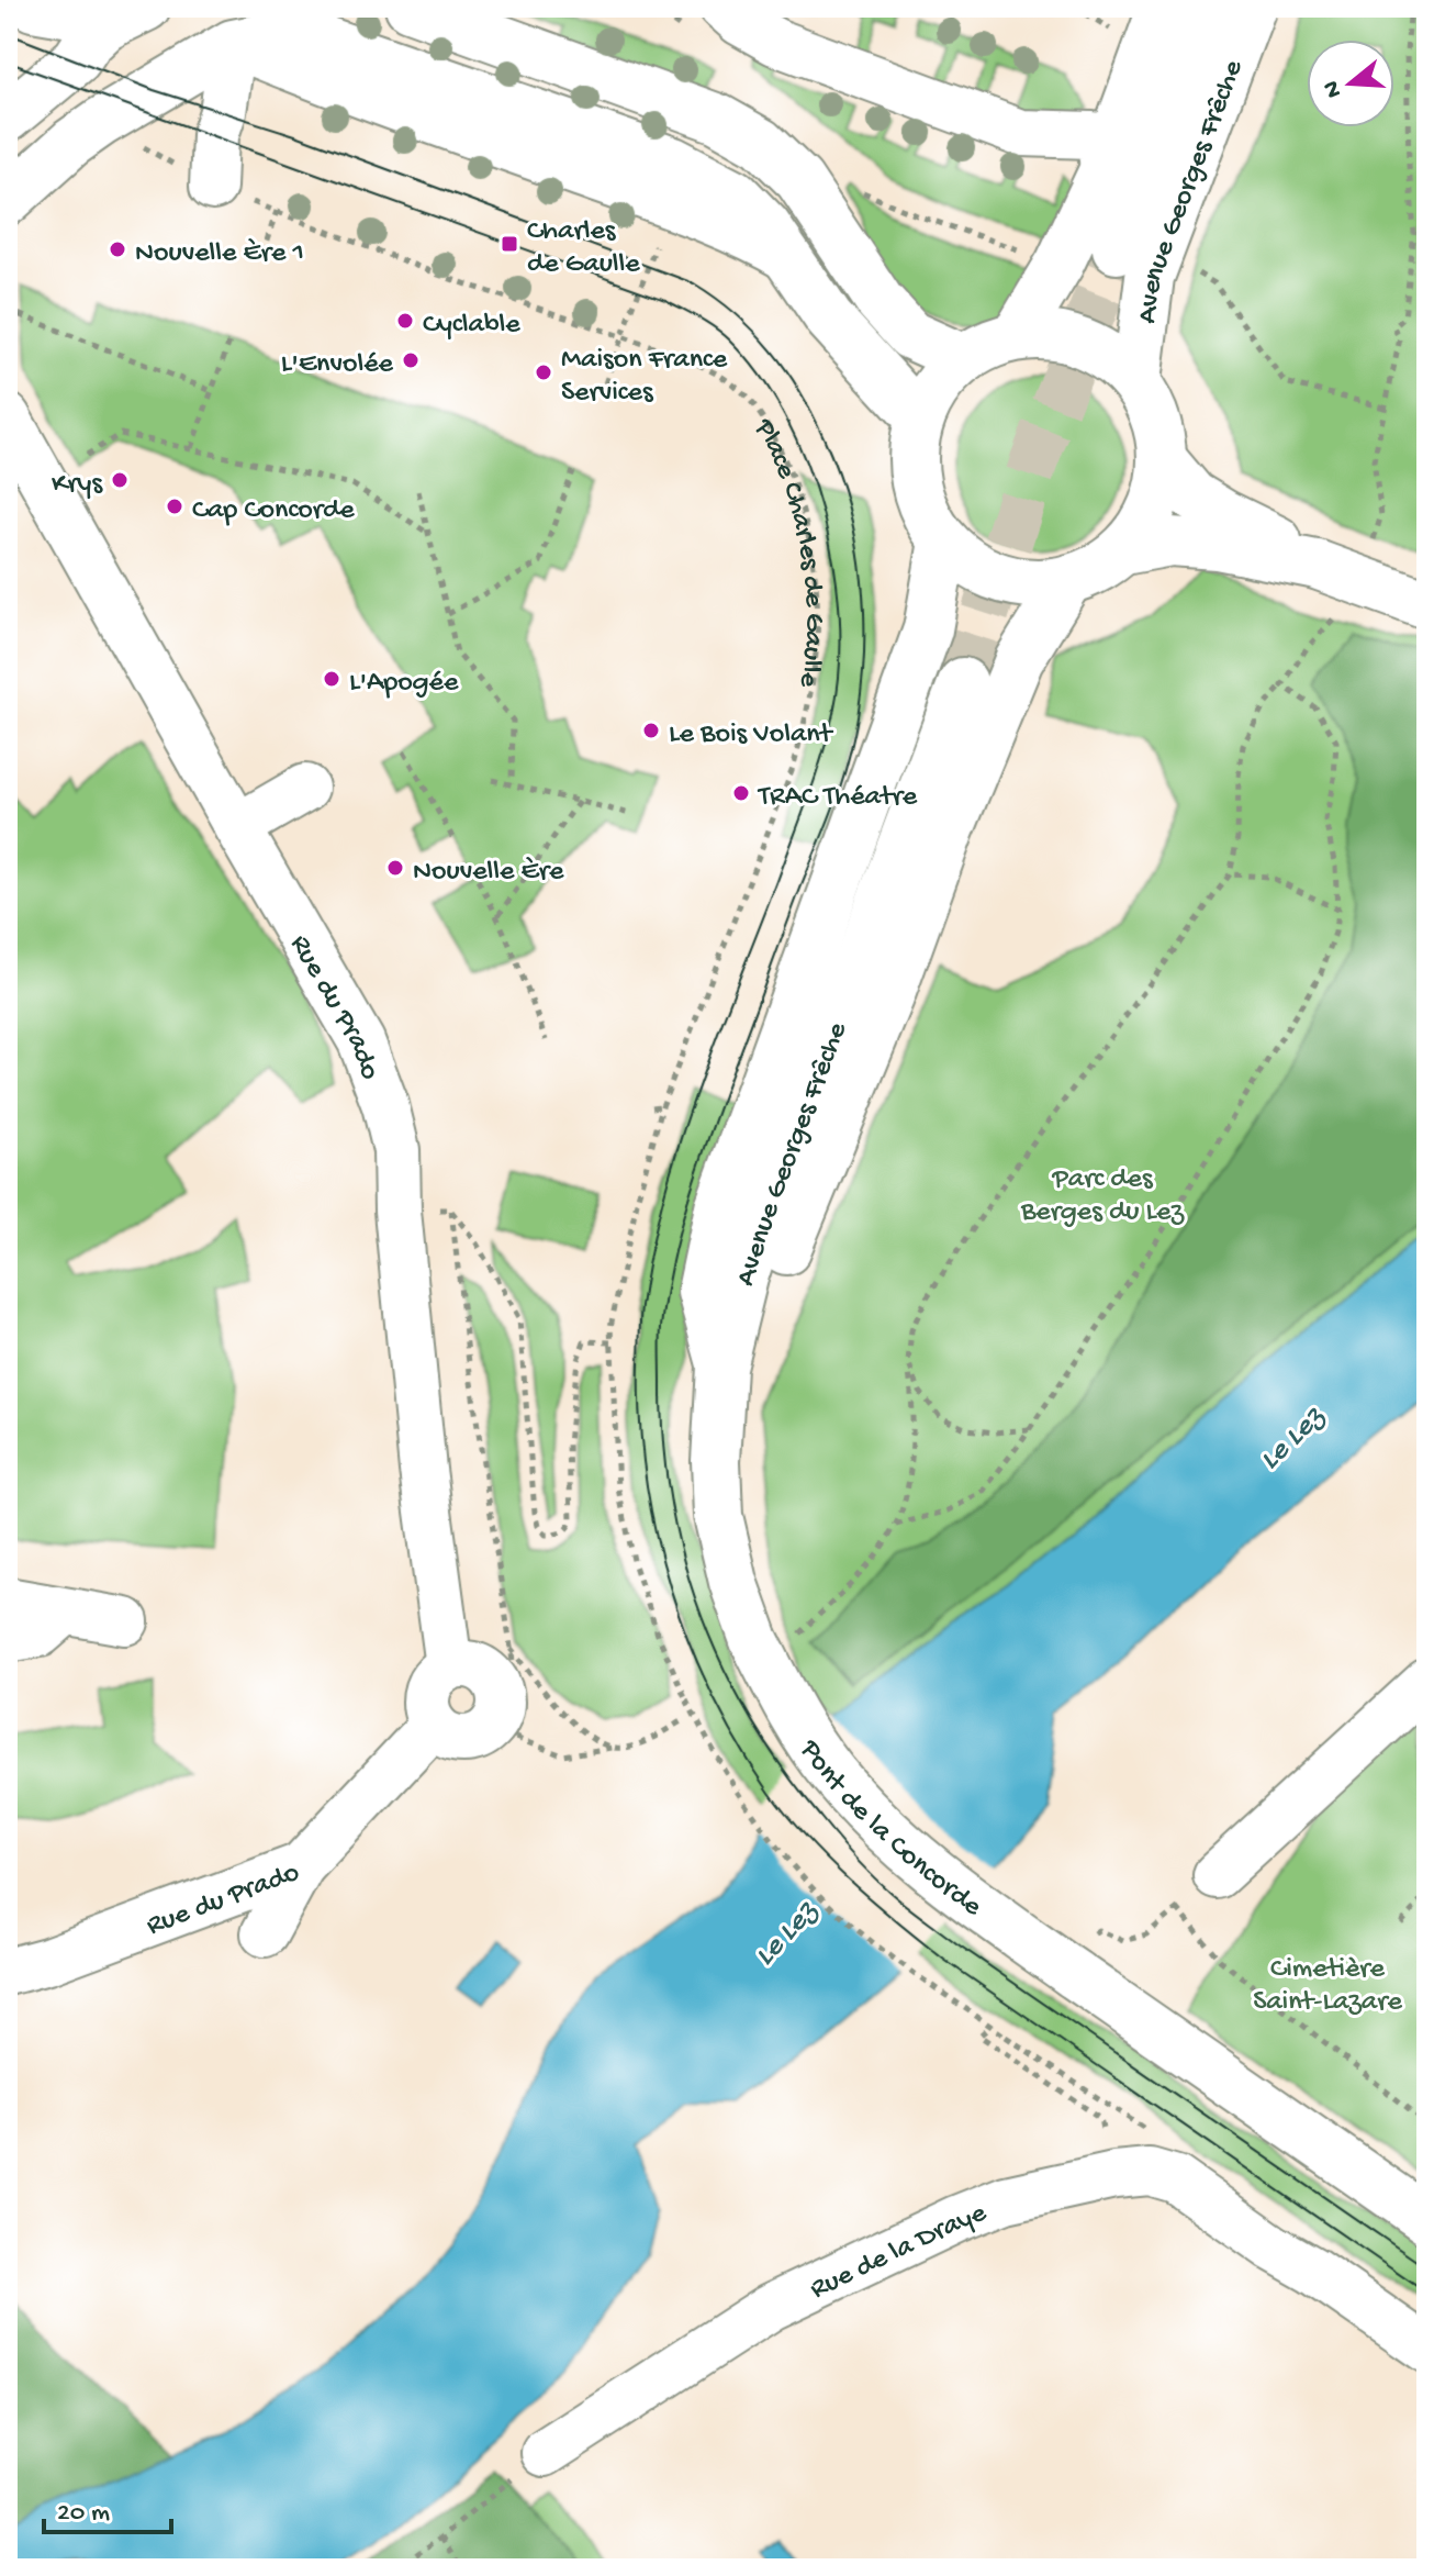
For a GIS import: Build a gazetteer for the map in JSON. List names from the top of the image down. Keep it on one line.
{"streets":{"main road":["Avenue Georges Frêche","Pont de la Concorde"],"street":["Rue du Prado","Rue de la Draye"],"path":["Place Charles de Gaulle"]},"crossings":[["Avenue Georges Frêche","Pont de la Concorde"]],"water":["Le Lez"],"parks":["Parc des Berges du Lez","Cimetière Saint-Lazare"],"places":{"transit":["Charles de Gaulle"],"other":["Nouvelle Ère 1","Cyclable","L'Envolée","Maison France Services","Krys","Cap Concorde","L'Apogée","Le Bois Volant","TRAC Théatre","Nouvelle Ère"]},"scale_bar":"20 m","north":"left"}
